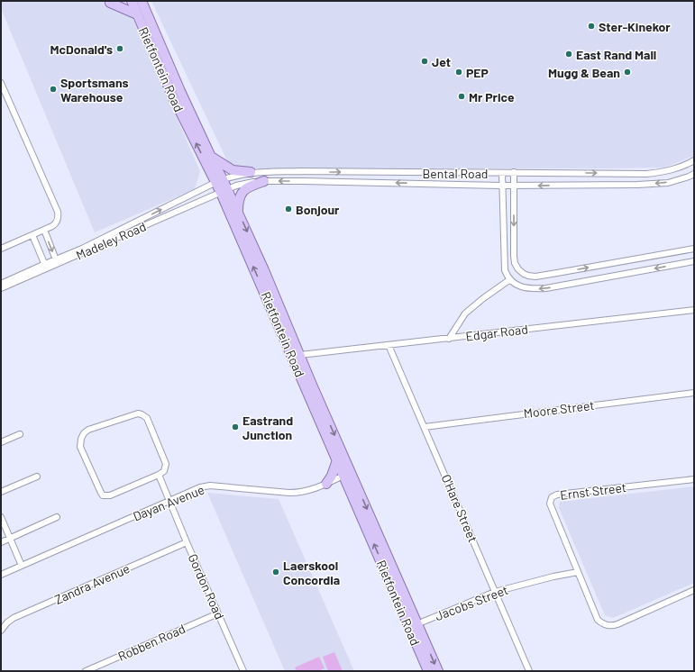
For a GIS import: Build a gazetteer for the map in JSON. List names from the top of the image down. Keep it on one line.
{"streets":{"main road":["Rietfontein Road"],"street":["Bental Road","Madeley Road","Edgar Road","Moore Street","Ernst Street","Dayan Avenue","O'Hare Street","Zandra Avenue","Gordon Road","Jacobs Street","Robben Road"]},"crossings":[["Rietfontein Road","Bental Road"],["Rietfontein Road","Madeley Road"],["Rietfontein Road","Edgar Road"],["Rietfontein Road","Dayan Avenue"],["Rietfontein Road","Jacobs Street"],["Bental Road","Madeley Road"],["Edgar Road","O'Hare Street"],["Moore Street","O'Hare Street"],["Ernst Street","Jacobs Street"],["Dayan Avenue","Gordon Road"],["O'Hare Street","Jacobs Street"],["Zandra Avenue","Gordon Road"],["Gordon Road","Robben Road"]],"places":["Ster-Kinekor","McDonald's","East Rand Mall","Jet","PEP","Mugg & Bean","Sportsmans Warehouse","Mr Price","Bonjour","Eastrand Junction","Laerskool Concordia"]}
